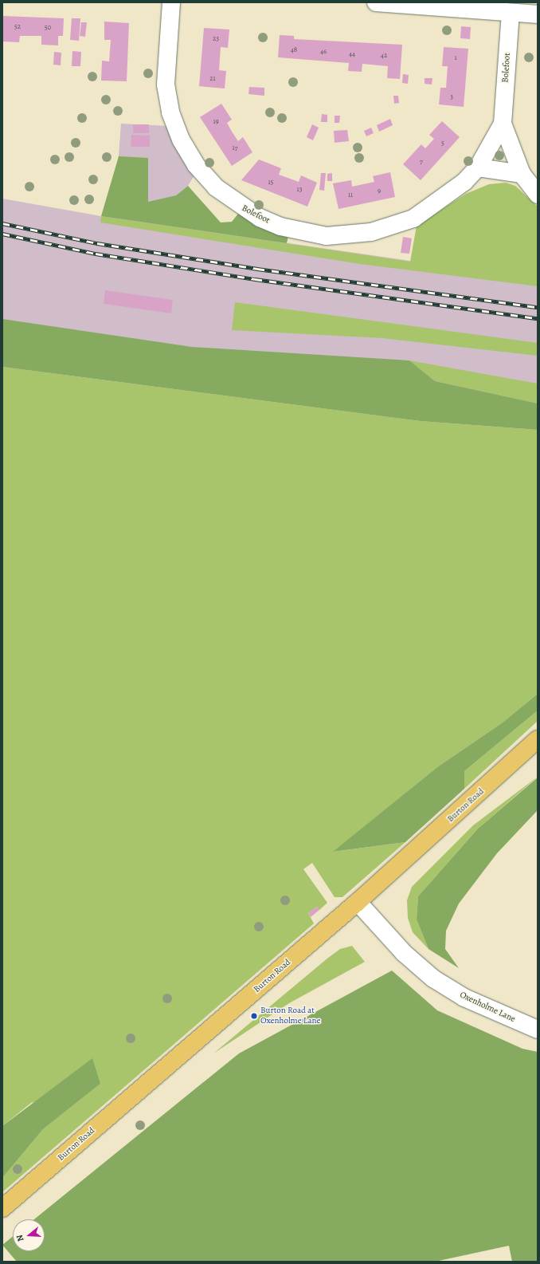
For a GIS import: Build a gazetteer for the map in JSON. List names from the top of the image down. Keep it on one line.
{"streets":{"main road":["Burton Road"],"street":["Bolefoot","Oxenholme Lane"]},"crossings":[["Burton Road","Oxenholme Lane"]],"places":["Burton Road at Oxenholme Lane"],"house_numbers":["52","50","23","48","46","44","42","1","21","3","19","5","17","7","15","13","9","11"],"north":"left"}
